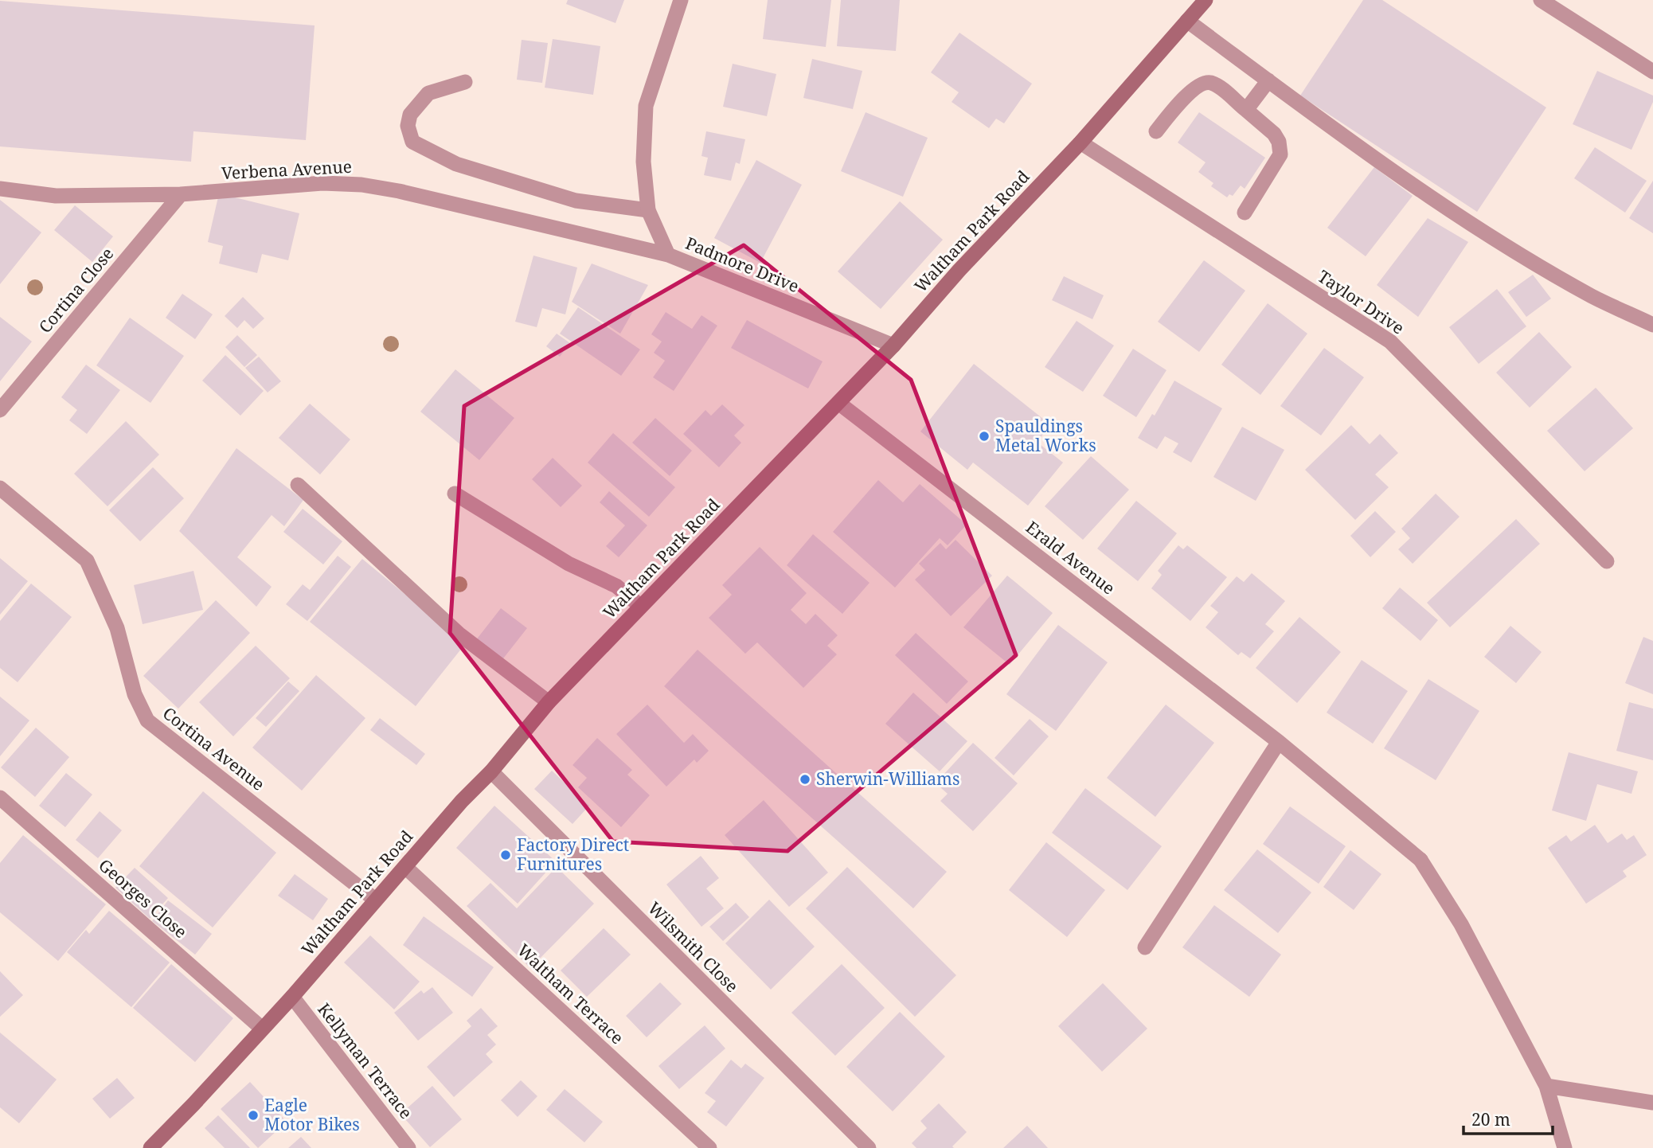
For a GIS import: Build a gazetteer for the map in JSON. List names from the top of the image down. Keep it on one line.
{"streets":{"main road":["Waltham Park Road"],"street":["Verbena Avenue","Padmore Drive","Cortina Close","Taylor Drive","Erald Avenue","Cortina Avenue","Georges Close","Wilsmith Close","Waltham Terrace","Kellyman Terrace"]},"crossings":[["Verbena Avenue","Padmore Drive"],["Verbena Avenue","Cortina Close"],["Waltham Park Road","Padmore Drive"],["Waltham Park Road","Taylor Drive"],["Waltham Park Road","Erald Avenue"],["Waltham Park Road","Cortina Avenue"],["Waltham Park Road","Georges Close"],["Waltham Park Road","Wilsmith Close"],["Waltham Park Road","Waltham Terrace"],["Waltham Park Road","Kellyman Terrace"]],"places":["Spauldings Metal Works","Sherwin-Williams","Factory Direct Furnitures","Eagle Motor Bikes"],"scale_bar":"20 m"}
